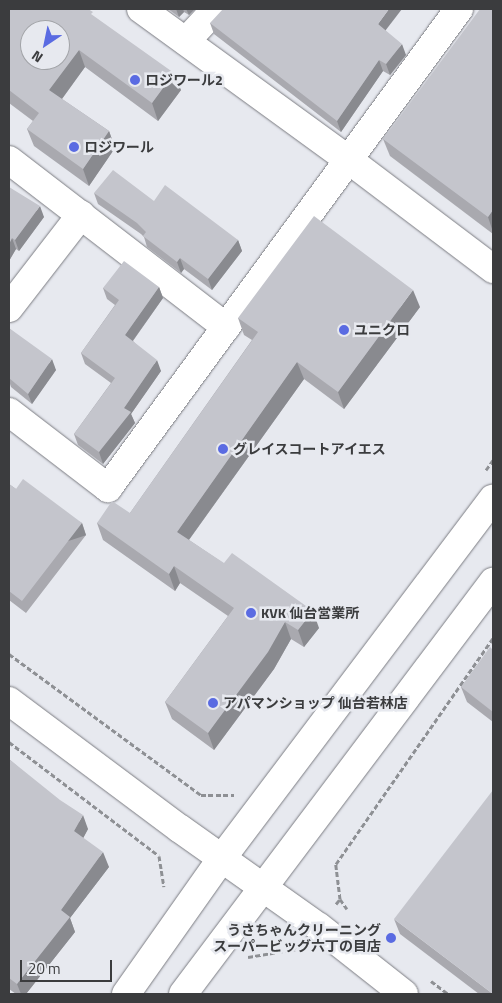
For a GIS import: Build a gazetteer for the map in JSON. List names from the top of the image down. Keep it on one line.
{"places":["ロジワール2","ロジワール","ユニクロ","グレイスコートアイエス","KVK 仙台営業所","アパマンショップ 仙台若林店","うさちゃんクリーニング スーパービッグ六丁の目店"],"scale_bar":"20 m","north":"bottom left"}
